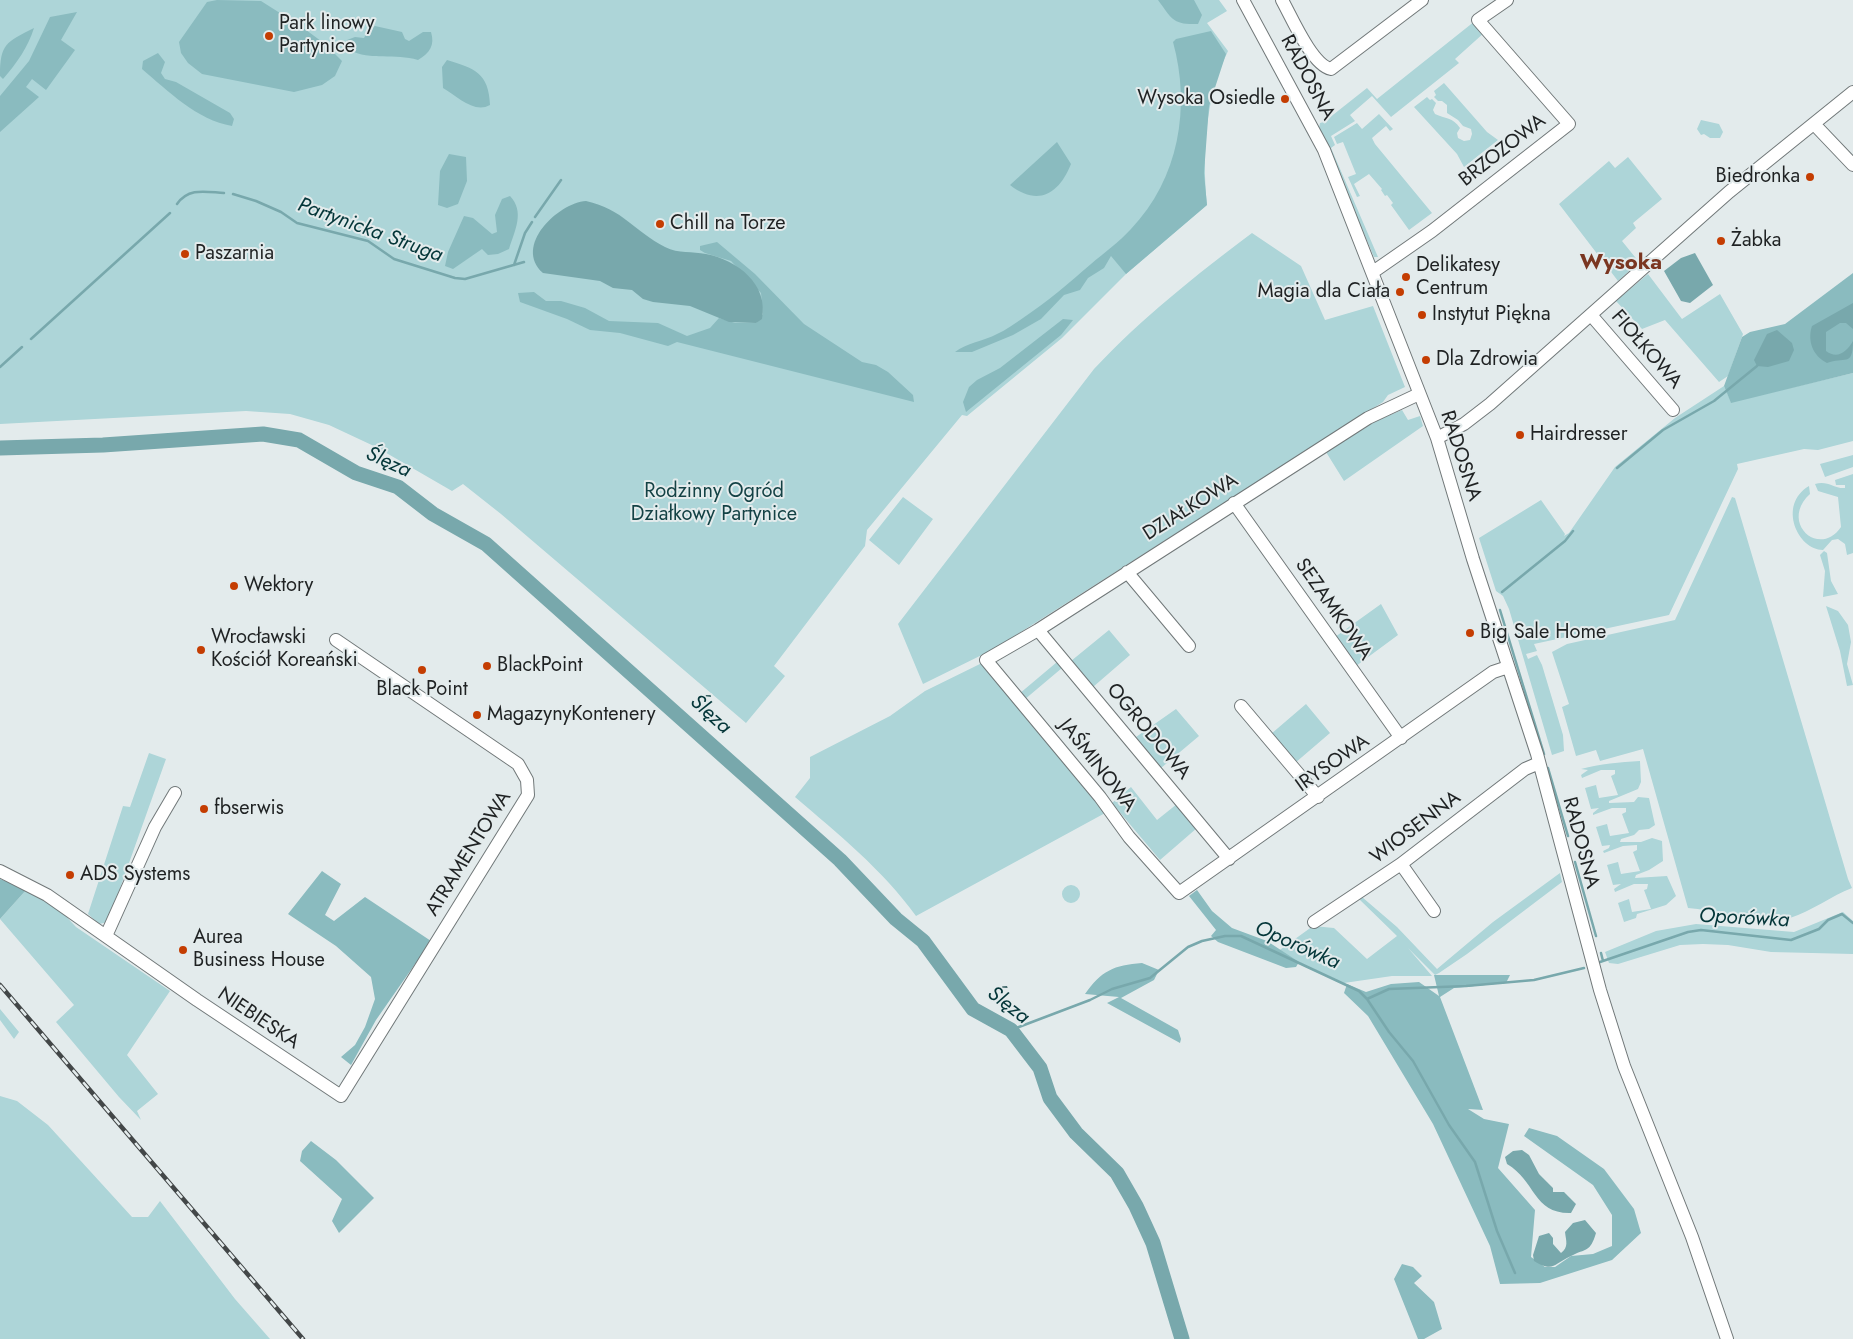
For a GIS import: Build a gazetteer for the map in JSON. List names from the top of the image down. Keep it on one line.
{"streets":{"street":["RADOSNA","BRZOZOWA","FIOŁKOWA","DZIAŁKOWA","SEZAMKOWA","OGRODOWA","IRYSOWA","JAŚMINOWA","WIOSENNA","ATRAMENTOWA","NIEBIESKA"]},"crossings":[["RADOSNA","BRZOZOWA"],["RADOSNA","DZIAŁKOWA"],["RADOSNA","IRYSOWA"],["RADOSNA","WIOSENNA"],["DZIAŁKOWA","SEZAMKOWA"],["DZIAŁKOWA","OGRODOWA"],["DZIAŁKOWA","JAŚMINOWA"],["SEZAMKOWA","IRYSOWA"],["OGRODOWA","IRYSOWA"],["IRYSOWA","JAŚMINOWA"],["ATRAMENTOWA","NIEBIESKA"]],"districts":["Wysoka"],"water":["Partynicka Struga","Ślęza","Oporówka"],"parks":["Rodzinny Ogród Działkowy Partynice"],"places":["Park linowy Partynice","Wysoka Osiedle","Biedronka","Chill na Torze","Żabka","Paszarnia","Delikatesy Centrum","Magia dla Ciała","Instytut Piękna","Dla Zdrowia","Hairdresser","Wektory","Big Sale Home","Wrocławski Kościół Koreański","BlackPoint","Black Point","MagazynyKontenery","fbserwis","ADS Systems","Aurea Business House"]}
